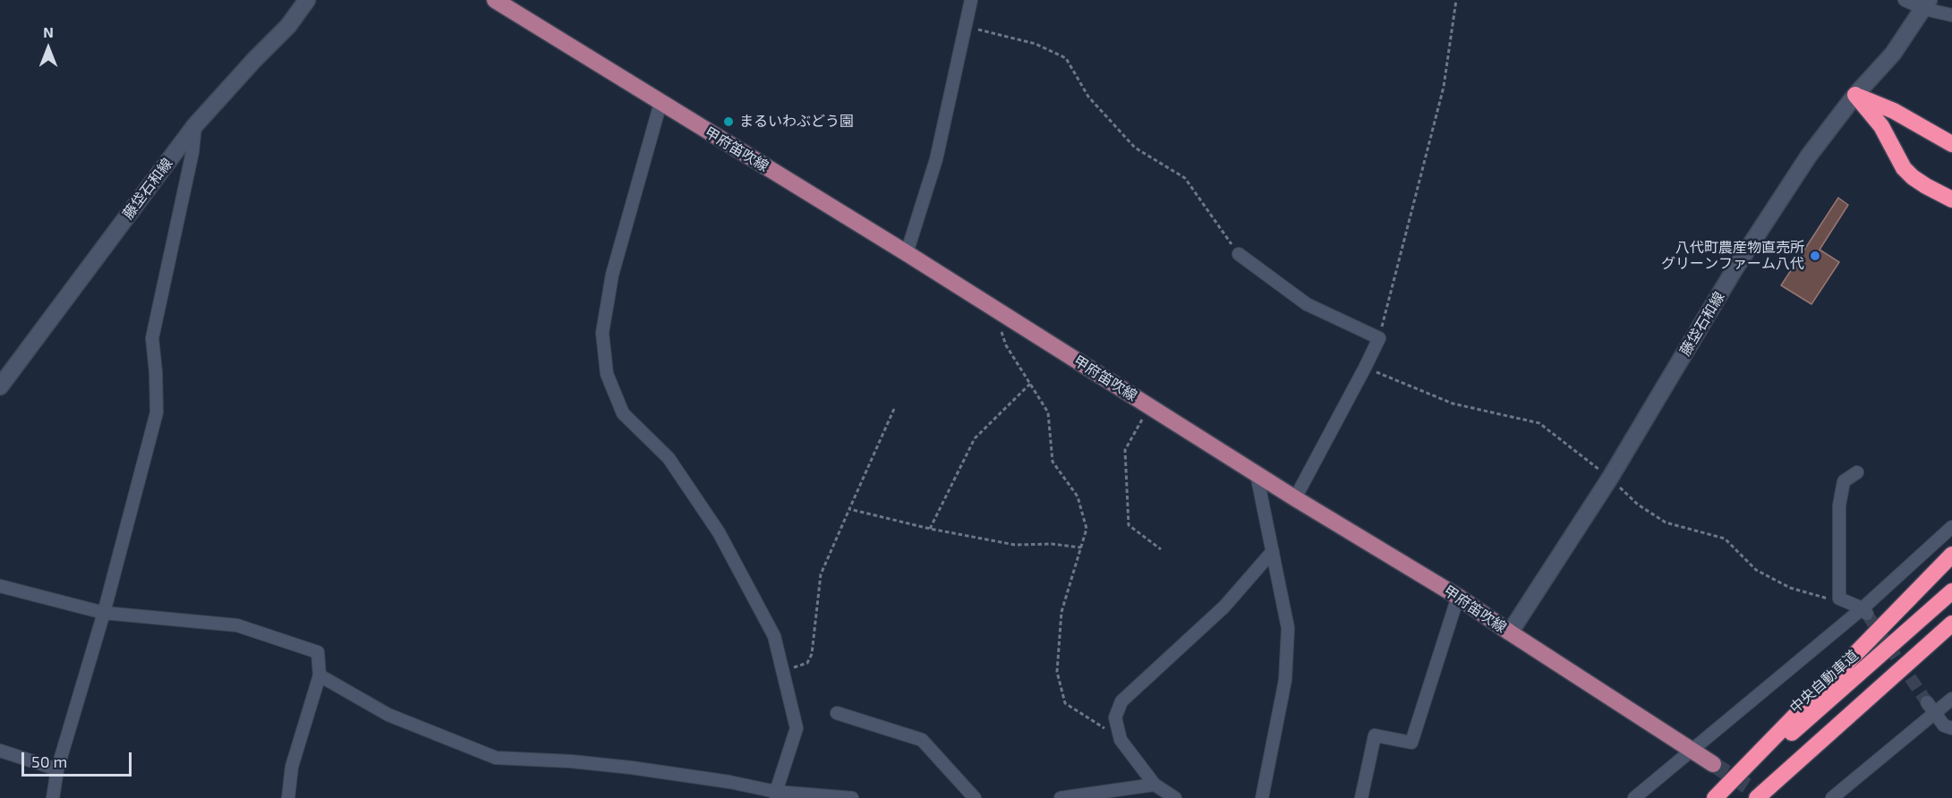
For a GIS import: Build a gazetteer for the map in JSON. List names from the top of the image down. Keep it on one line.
{"streets":{"highway":["中央自動車道"],"main road":["甲府笛吹線","藤垈石和線"]},"crossings":[["甲府笛吹線","藤垈石和線"]],"places":["まるいわぶどう園","八代町農産物直売所 グリーンファーム八代"],"scale_bar":"50 m","north":"top"}
